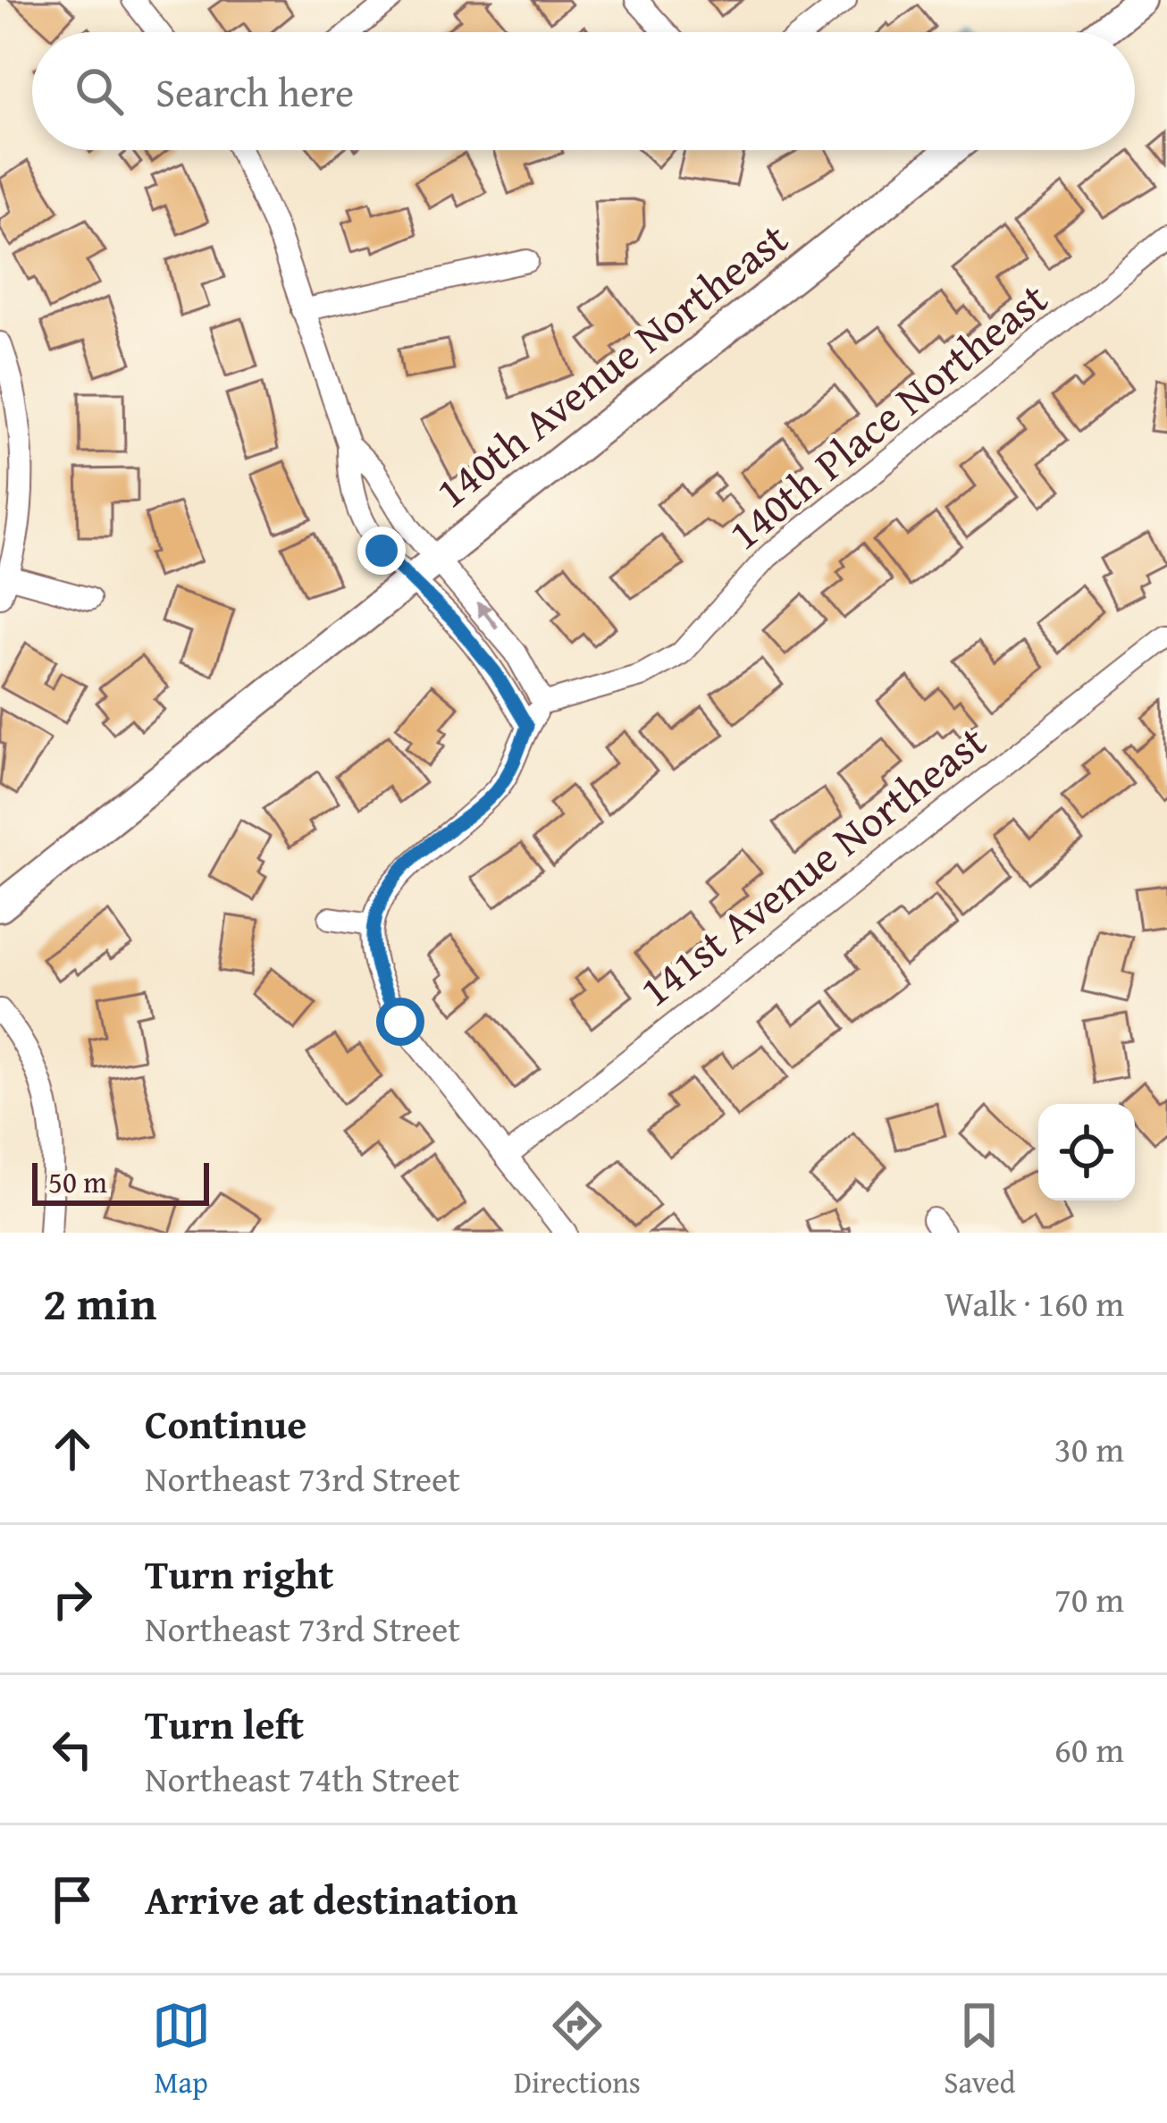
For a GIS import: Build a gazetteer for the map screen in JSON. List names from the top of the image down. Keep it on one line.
{"streets":{"main road":["140th Avenue Northeast"],"street":["140th Place Northeast","141st Avenue Northeast"]},"scale_bar":"50 m","page":{"search":"Search here","scale":"50 m","heading":["2 min","Walk · 160 m"],"list":[["Continue","Northeast 73rd Street","30 m"],["Turn right","Northeast 73rd Street","70 m"],["Turn left","Northeast 74th Street","60 m"],"Arrive at destination"],"nav":["Map","Directions","Saved"]}}
